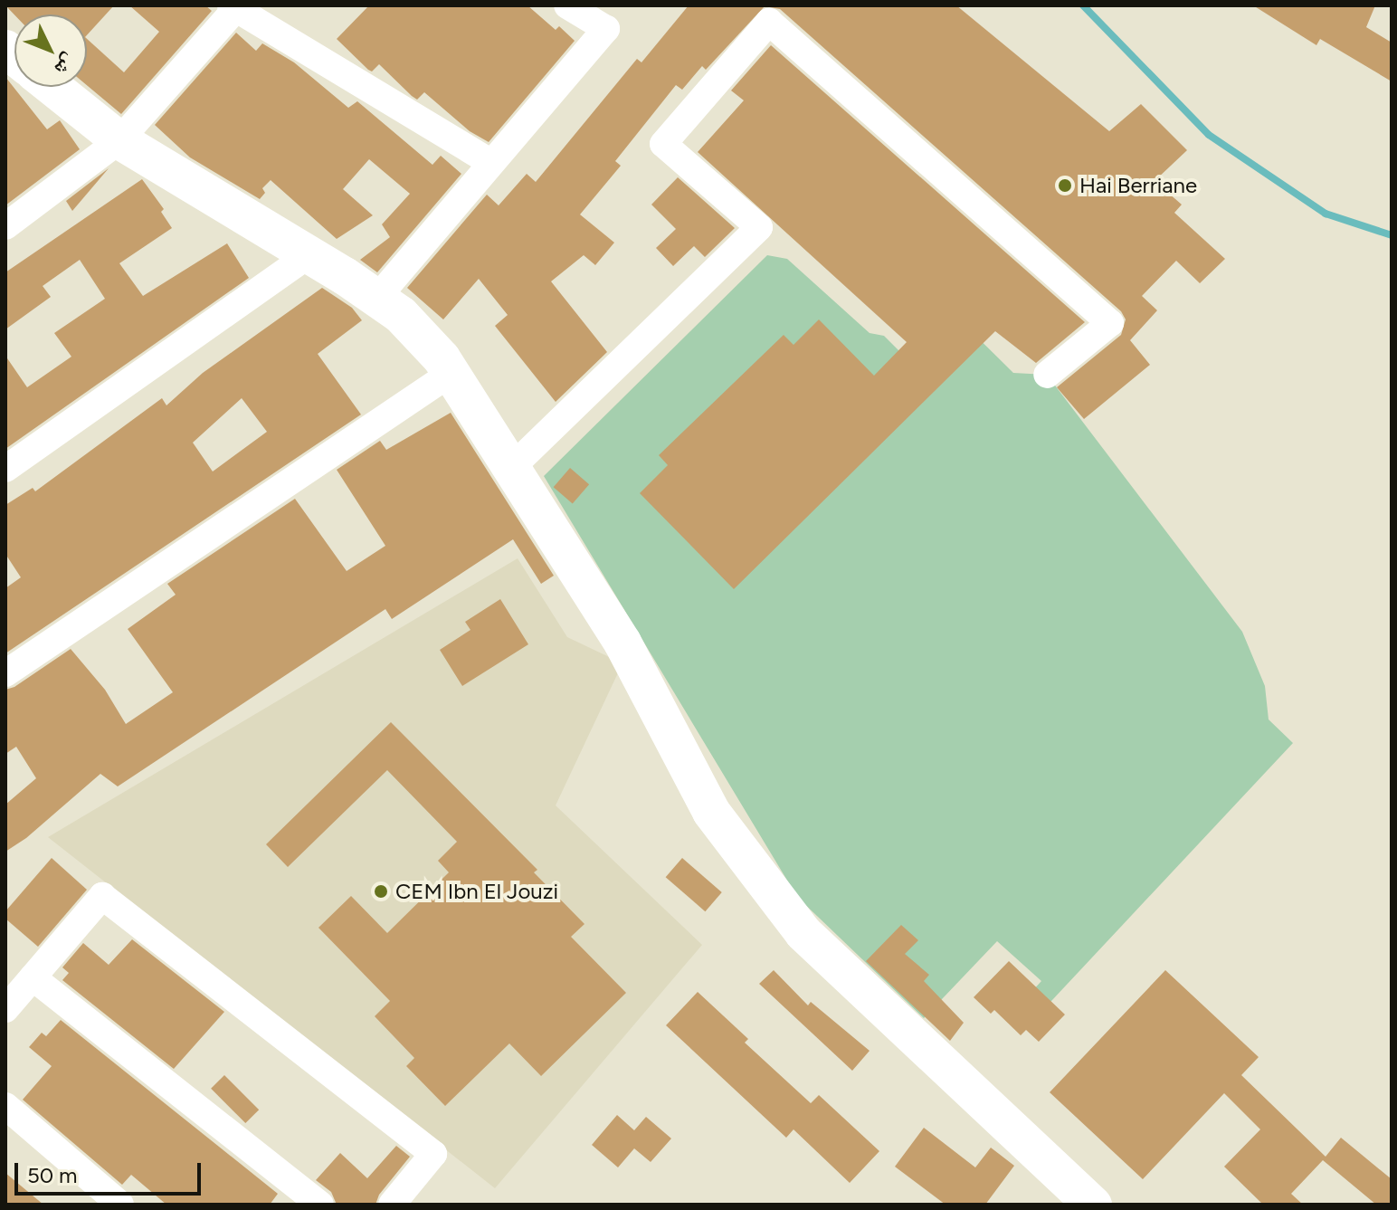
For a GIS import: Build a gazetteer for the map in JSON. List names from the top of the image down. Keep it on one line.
{"places":["Hai Berriane","CEM Ibn El Jouzi"],"scale_bar":"50 m","north":"bottom right"}
